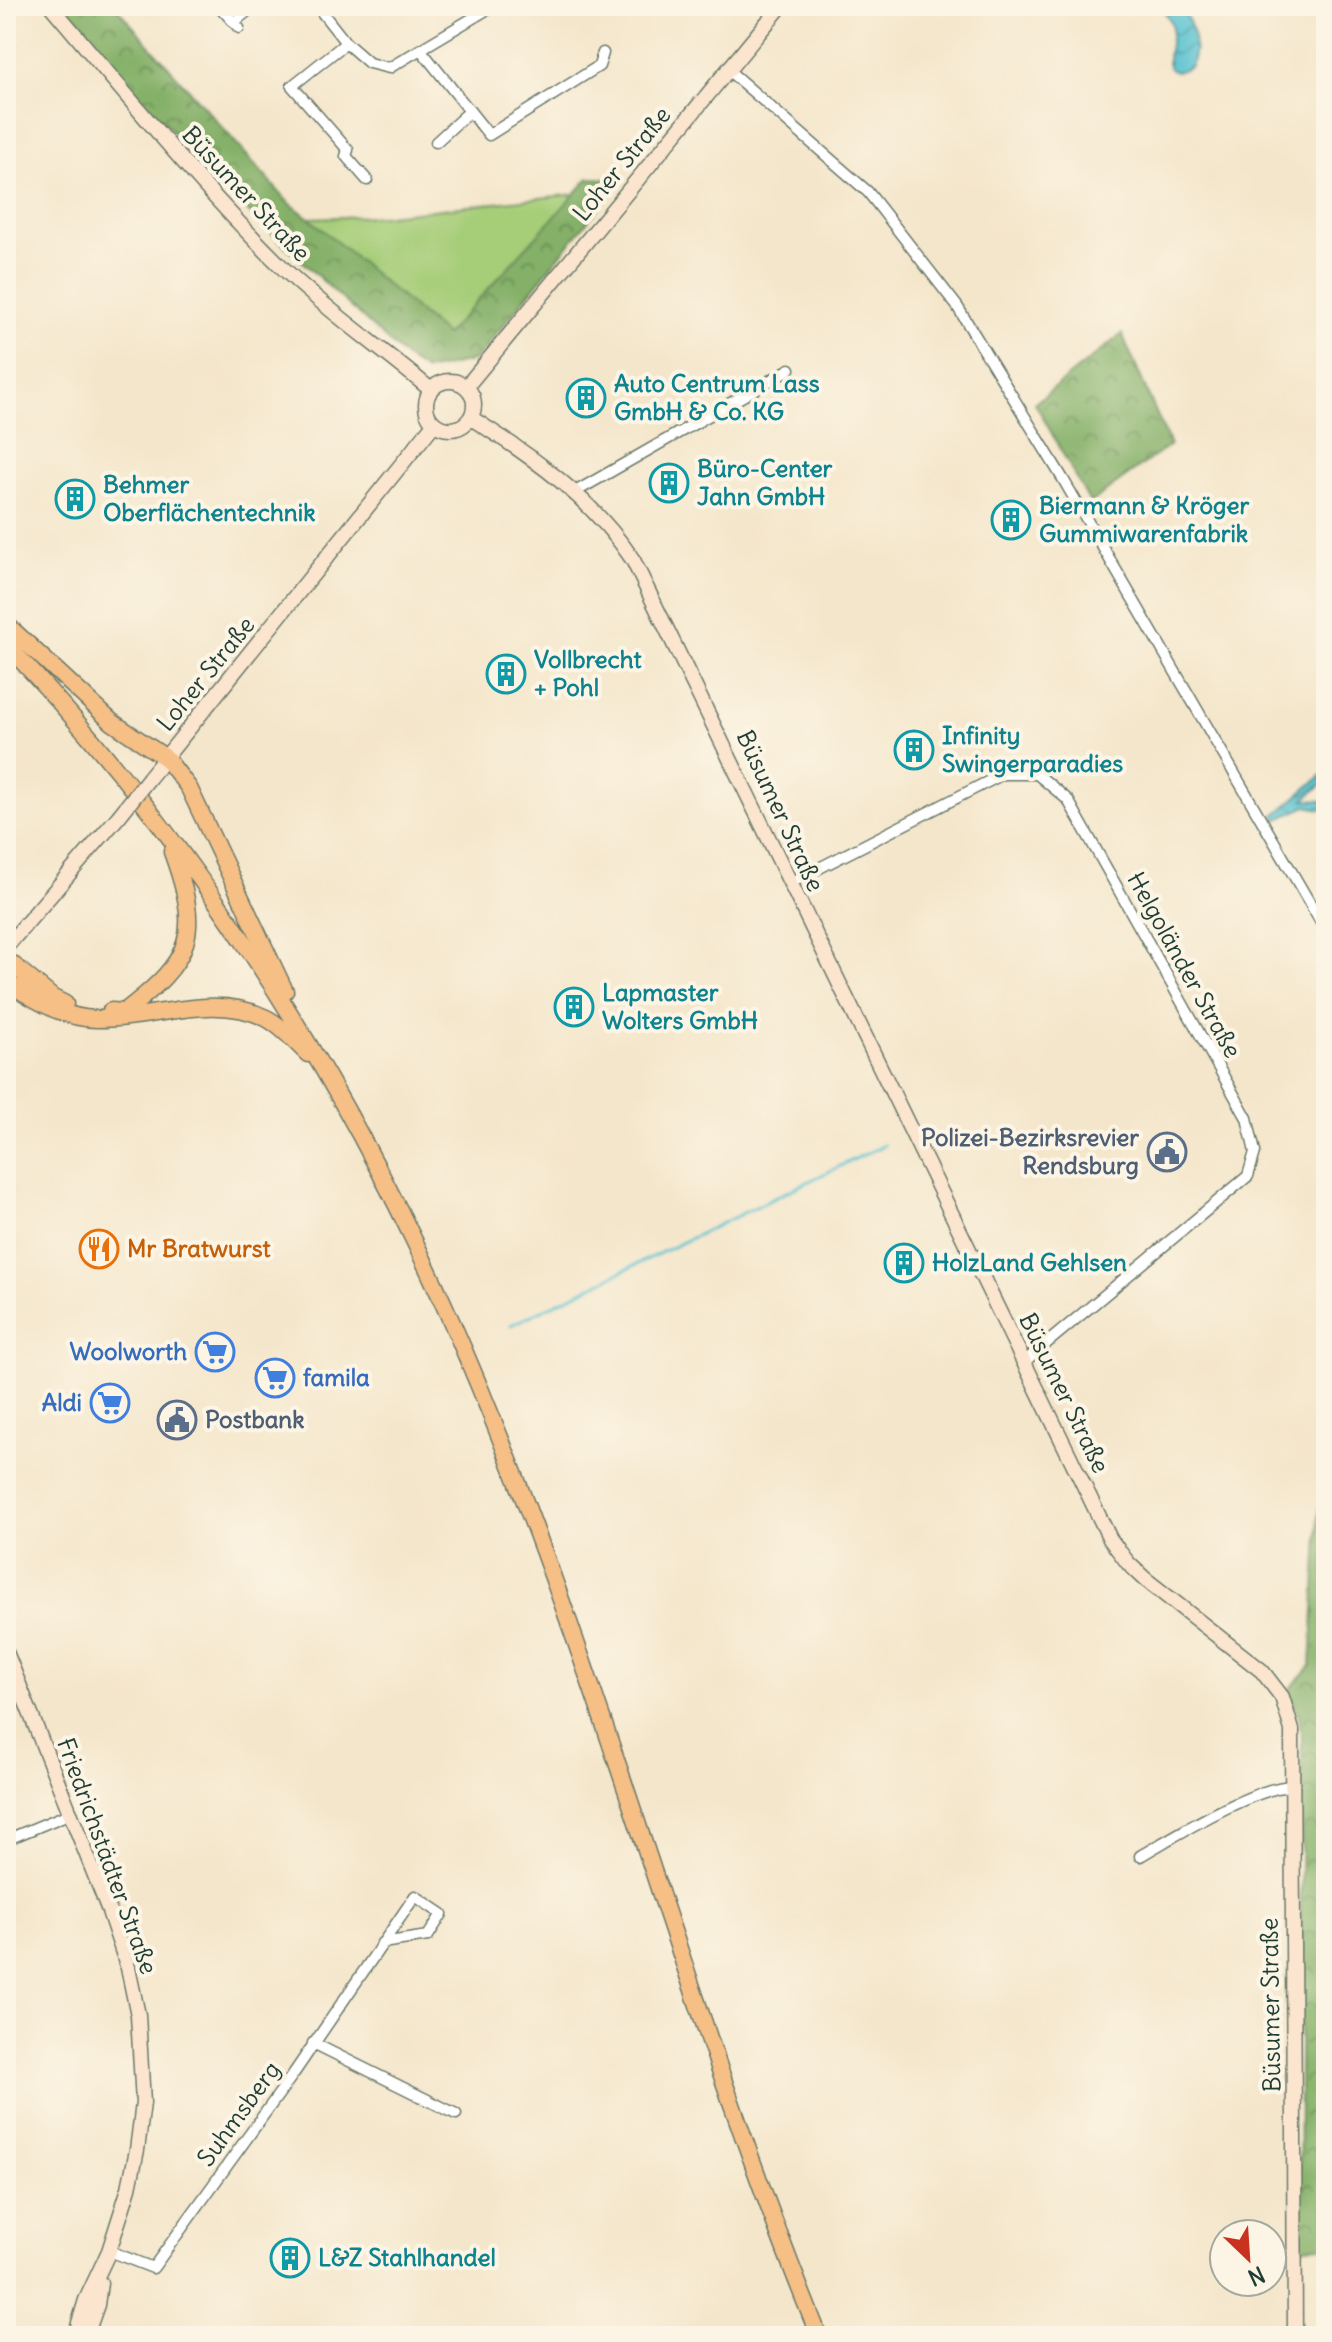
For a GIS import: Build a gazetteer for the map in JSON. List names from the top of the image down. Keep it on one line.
{"streets":{"street":["Loher Straße","Büsumer Straße","Helgoländer Straße","Friedrichstädter Straße","Suhmsberg"]},"crossings":[["Loher Straße","Büsumer Straße"],["Büsumer Straße","Helgoländer Straße"],["Friedrichstädter Straße","Suhmsberg"]],"places":{"building":["Auto Centrum Lass GmbH & Co. KG","Büro-Center Jahn GmbH","Behmer Oberflächentechnik","Biermann & Kröger Gummiwarenfabrik","Vollbrecht + Pohl","Infinity Swingerparadies","Lapmaster Wolters GmbH","HolzLand Gehlsen","L&Z Stahlhandel"],"public building":["Polizei-Bezirksrevier Rendsburg","Postbank"],"restaurant":["Mr Bratwurst"],"supermarket":["Woolworth","famila","Aldi"]},"north":"bottom right"}
